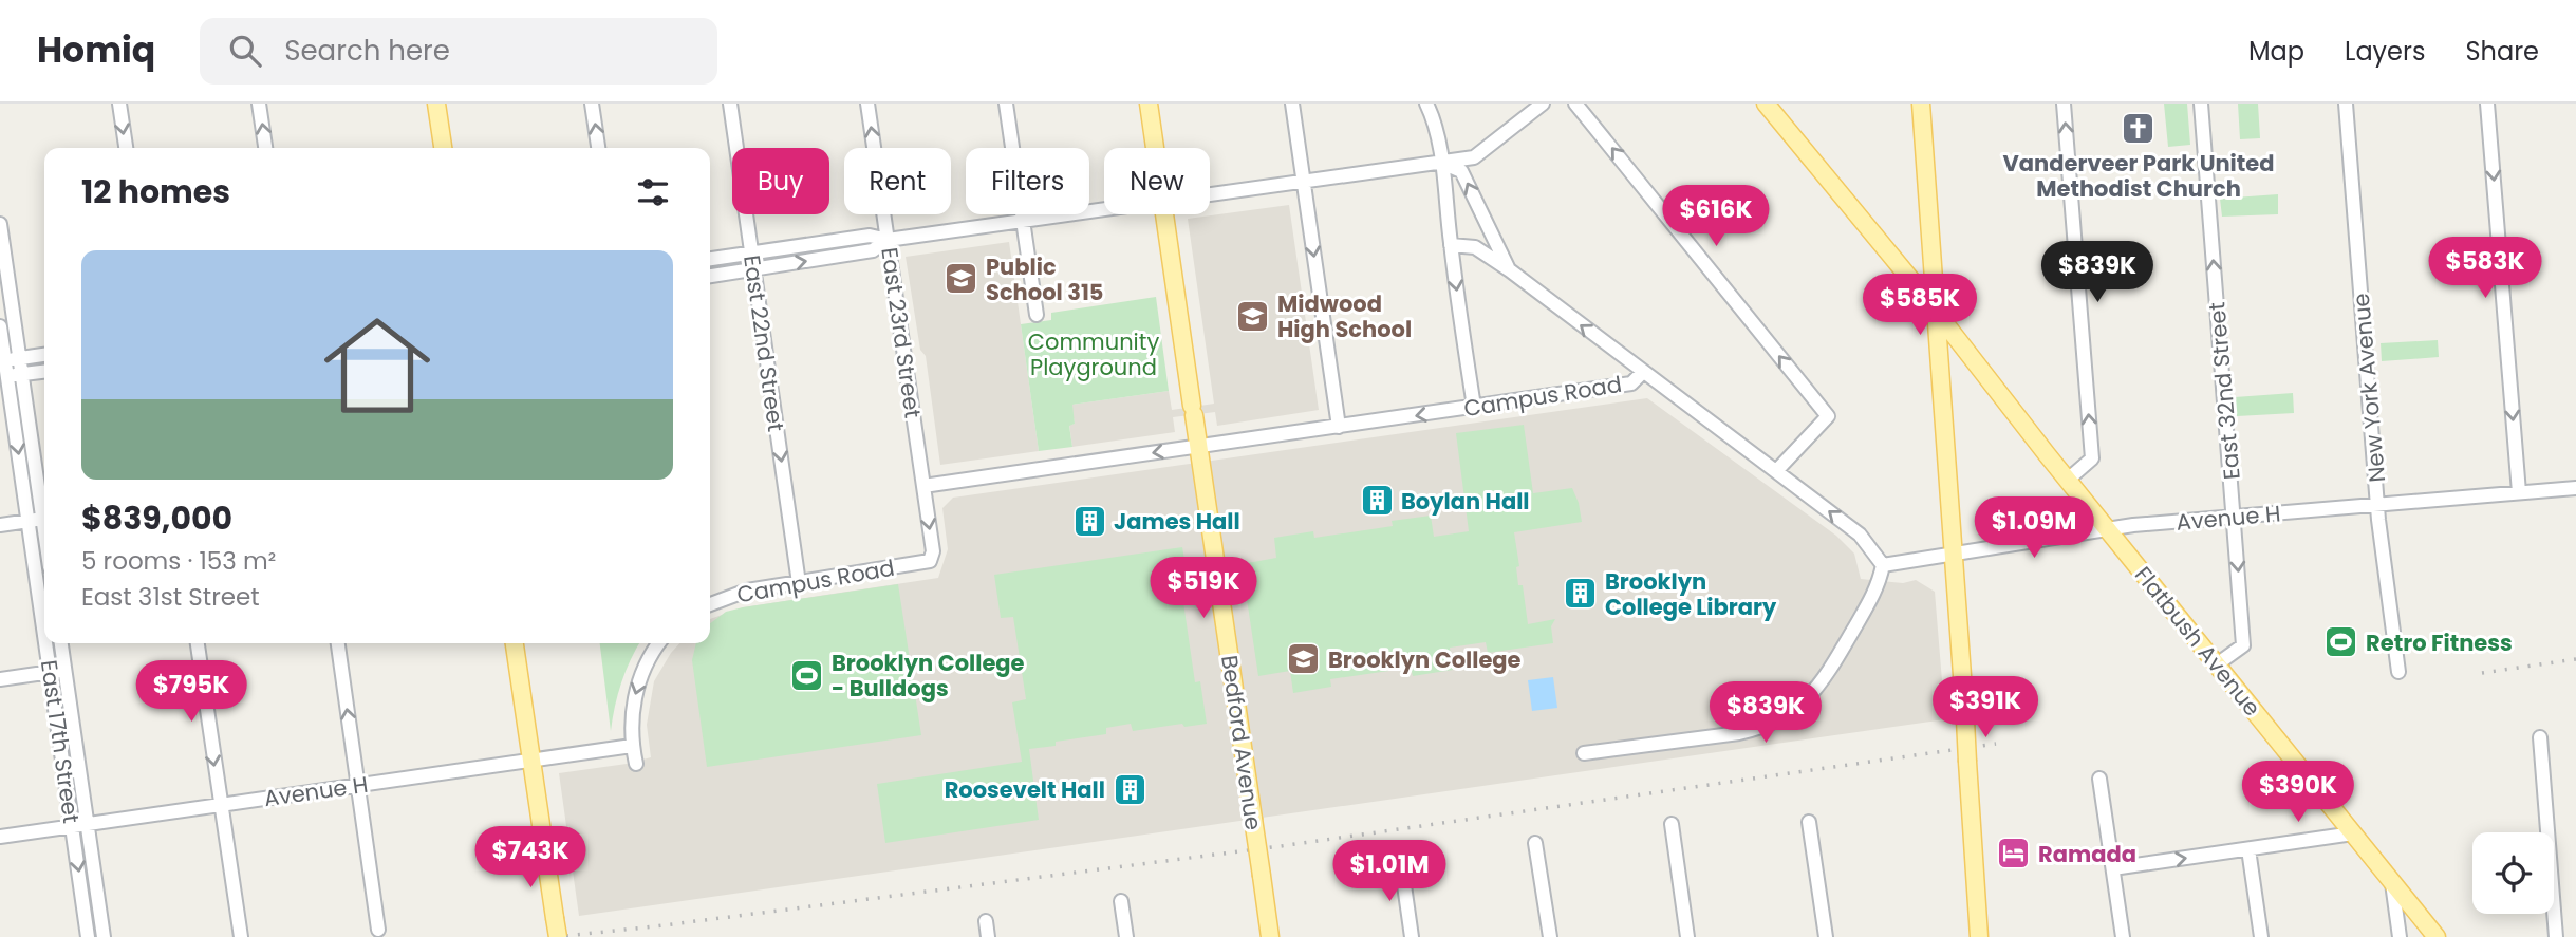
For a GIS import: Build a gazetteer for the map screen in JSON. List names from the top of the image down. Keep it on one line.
{"streets":{"main road":["Flatbush Avenue","Bedford Avenue"],"street":["East 23rd Street","East 22nd Street","New York Avenue","East 32nd Street","Campus Road","Avenue H","East 17th Street"]},"crossings":[["East 23rd Street","Campus Road"],["East 22nd Street","Campus Road"],["New York Avenue","Avenue H"],["East 32nd Street","Avenue H"],["East 32nd Street","Flatbush Avenue"],["Campus Road","Avenue H"],["Campus Road","Bedford Avenue"],["Avenue H","Flatbush Avenue"],["Avenue H","East 17th Street"]],"one_way":["East 22nd Street","Campus Road"],"parks":["Community Playground"],"places":{"church":["Vanderveer Park United Methodist Church"],"school or university":["Public School 315","Midwood High School","Brooklyn College"],"building":["Boylan Hall","James Hall","Brooklyn College Library","Roosevelt Hall"],"sports":["Retro Fitness","Brooklyn College - Bulldogs"],"hotel":["Ramada"]},"page":{"header":"Homiq","search":"Search here","nav":["Map","Layers","Share"],"chip":["Buy","Rent","Filters","New"],"heading":"12 homes","price":["$616K","$583K","$839K","$585K","$1.09M","$519K","$795K","$391K","$839K","$390K","$743K","$1.01M"],"list":[{"name":"$839,000","note":"5 rooms · 153 m² · East 31st Street"}]}}
